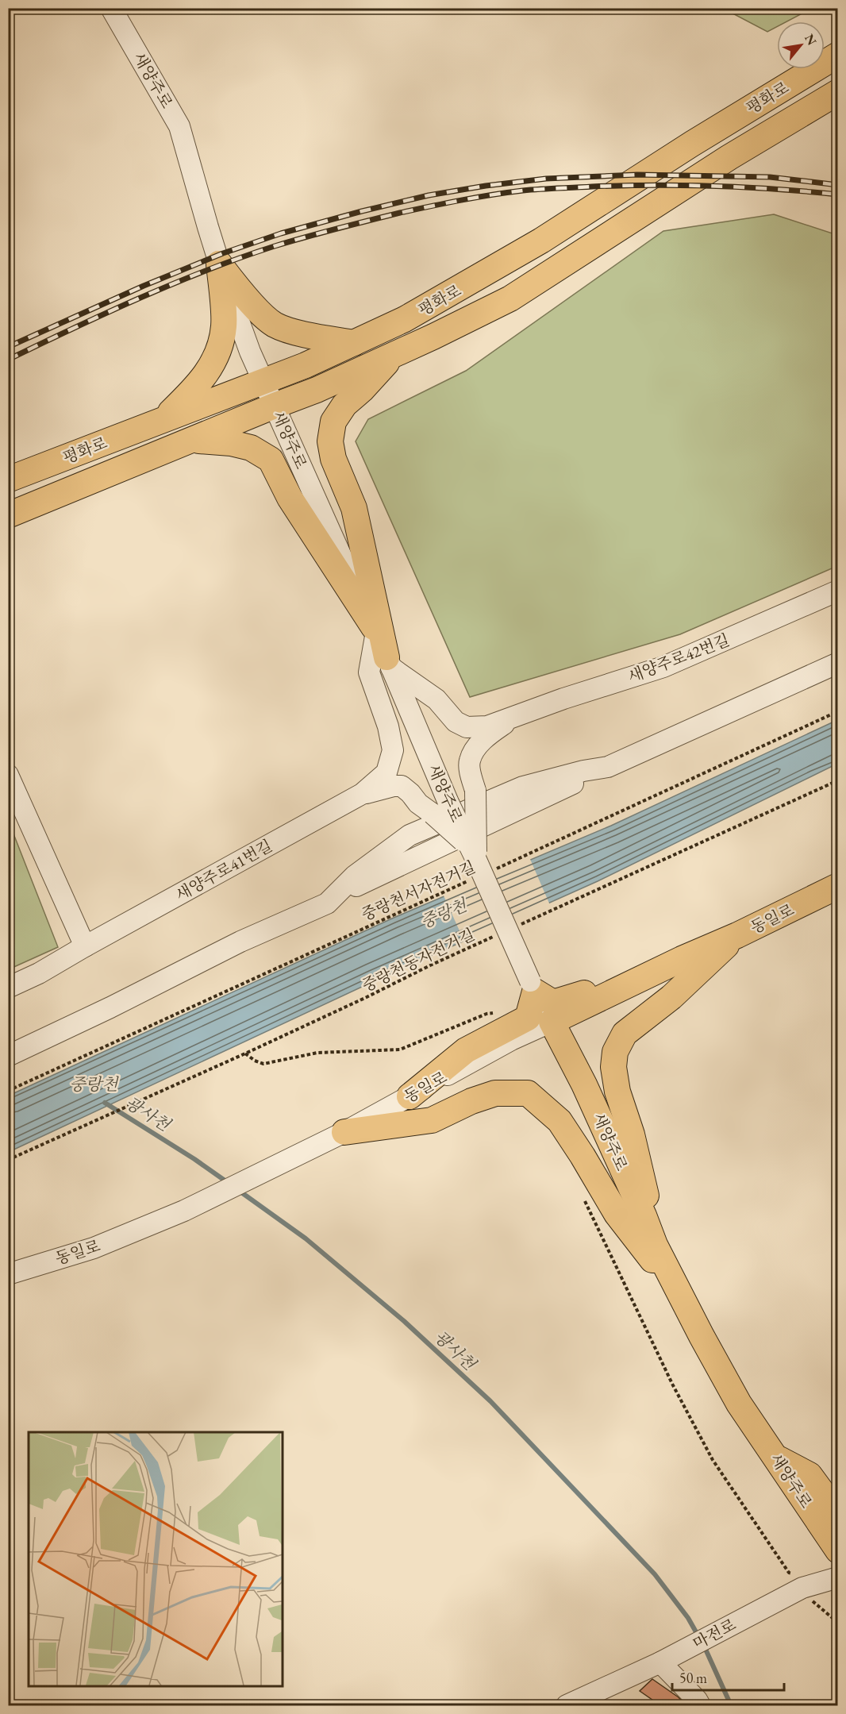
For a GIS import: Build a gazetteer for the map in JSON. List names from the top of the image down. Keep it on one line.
{"streets":{"main road":["새양주로","평화로","동일로"],"street":["새양주로42번길","새양주로41번길","마전로"],"path":["중랑천서자전거길","중랑천동자전거길"]},"crossings":[["새양주로","평화로"],["새양주로","중랑천서자전거길"],["새양주로","동일로"]],"water":["중랑천","광사천"],"scale_bar":"50 m","north":"top right"}
